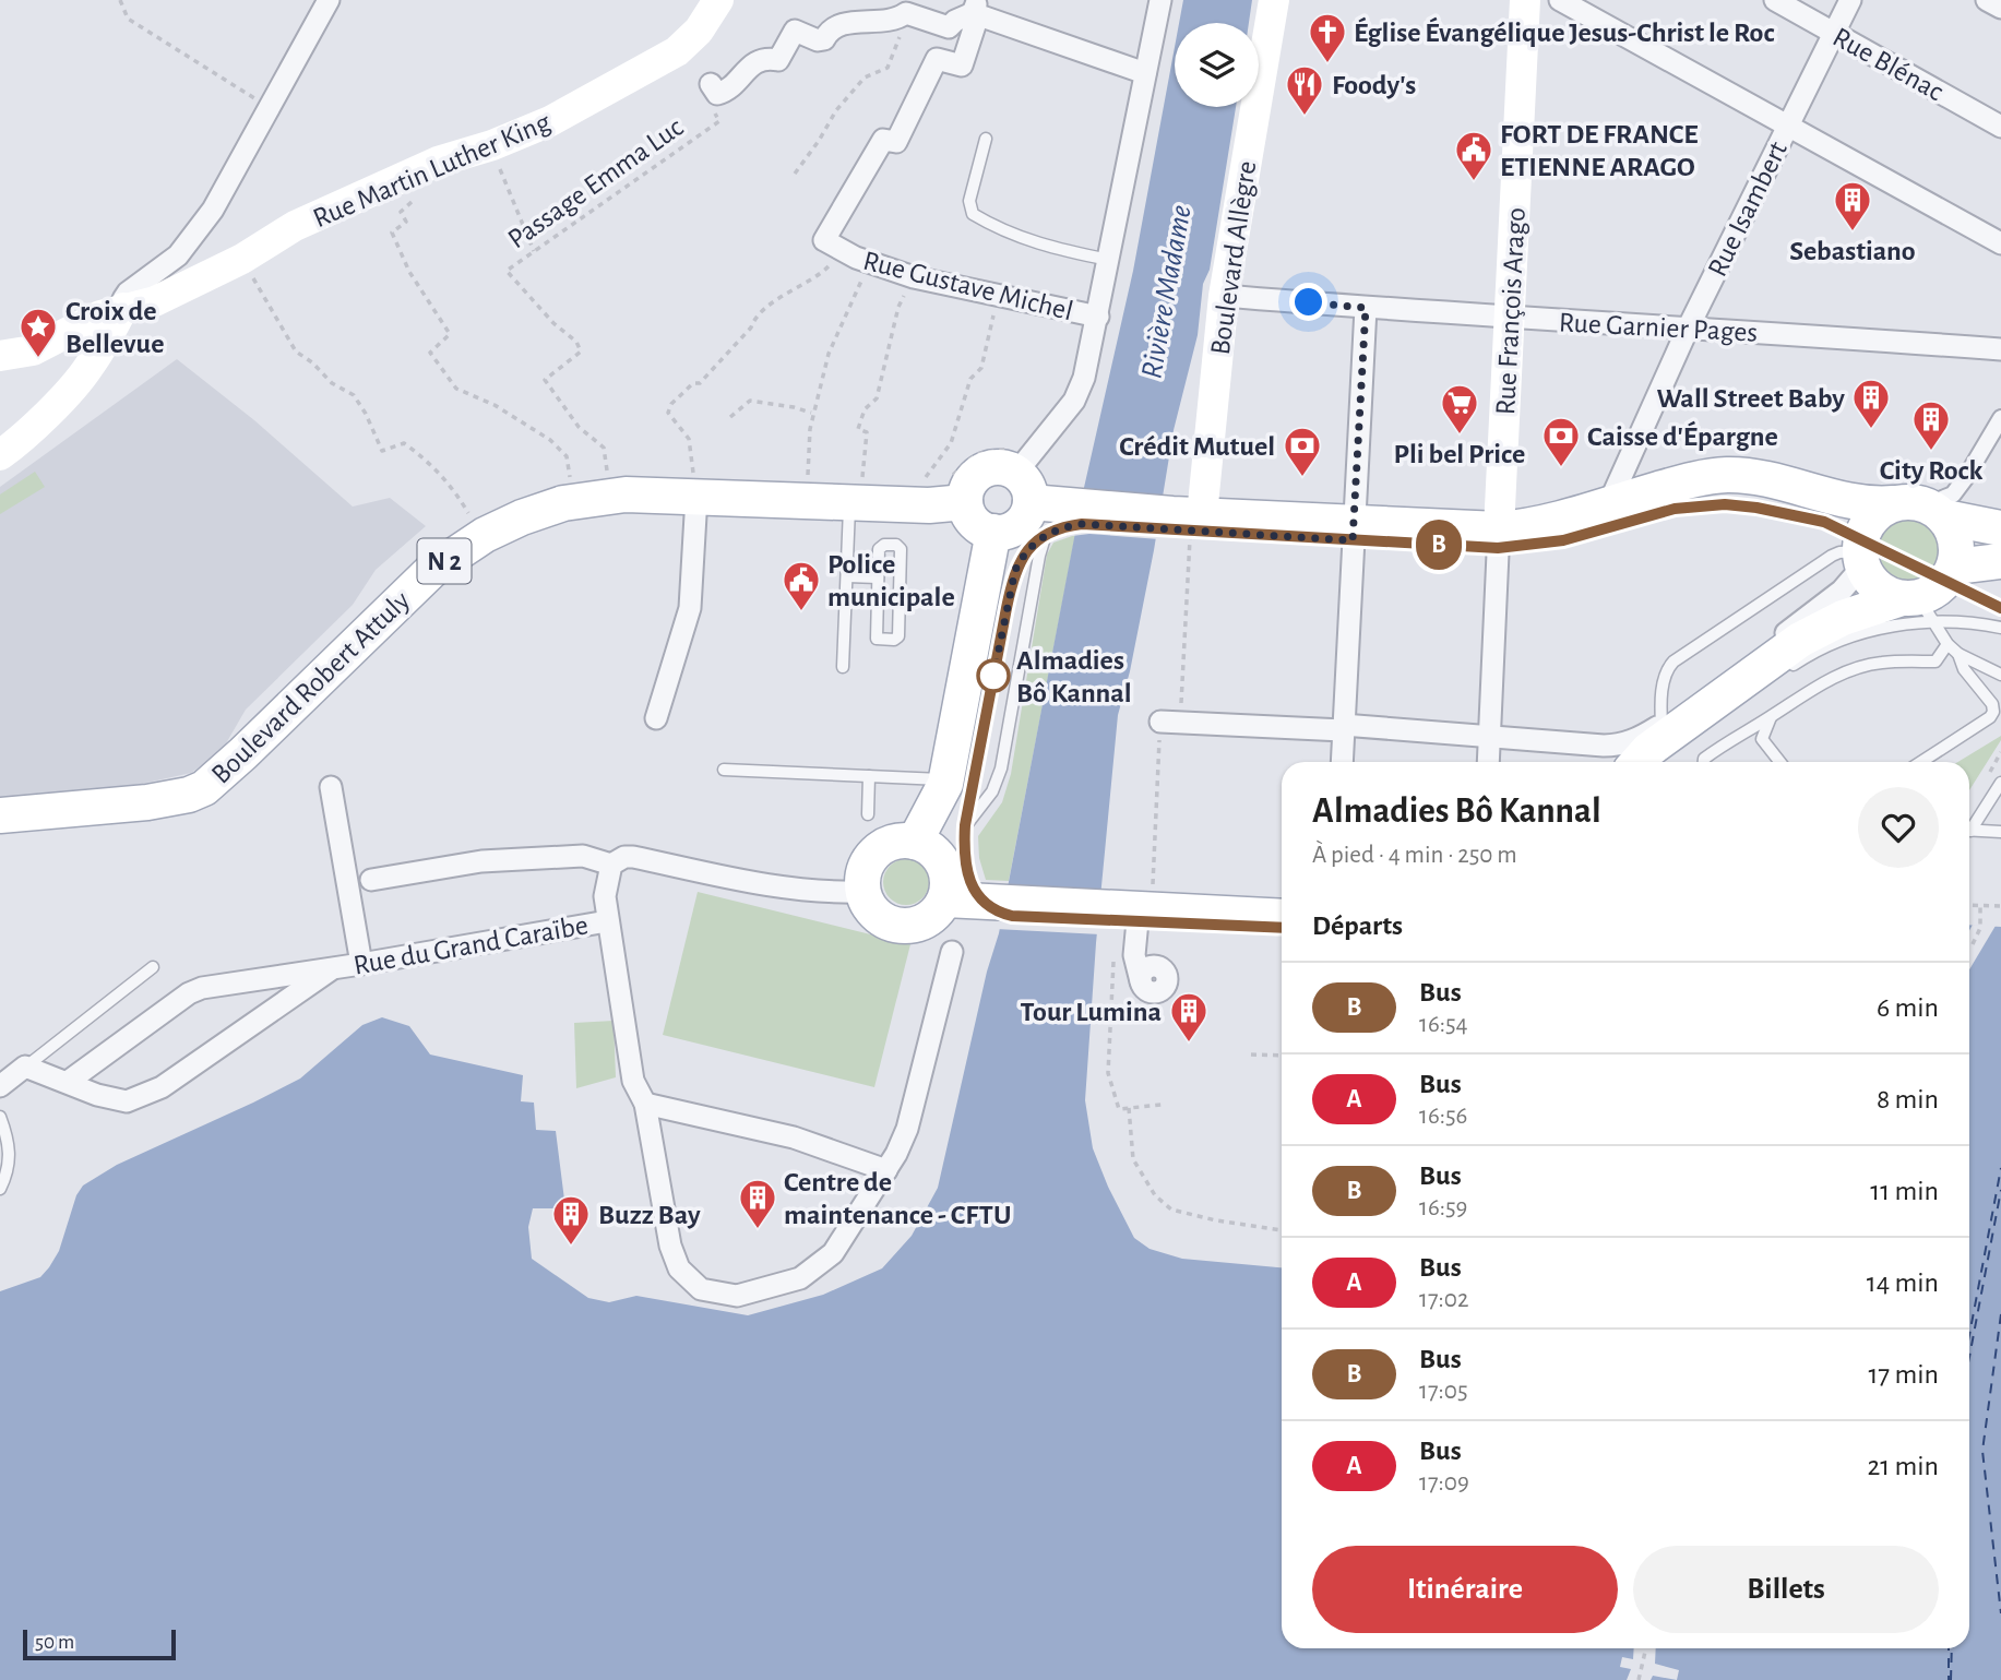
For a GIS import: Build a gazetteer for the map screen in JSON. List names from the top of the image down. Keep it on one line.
{"streets":{"main road":["Rue Martin Luther King","Boulevard Allègre","Rue François Arago","N 2","Boulevard Robert Attuly"],"street":["Rue Blénac","Rue Isambert","Rue Gustave Michel","Rue Garnier Pages","Rue du Grand Caraïbe"],"path":["Passage Emma Luc"]},"crossings":[["Rue Blénac","Rue Isambert"],["Rue Isambert","Rue Garnier Pages"],["Boulevard Allègre","Rue Garnier Pages"],["Rue François Arago","Rue Garnier Pages"]],"water":["Rivière Madame"],"places":{"church":["Église Évangélique Jesus-Christ le Roc"],"restaurant":["Foody's"],"public building":["FORT DE FRANCE ETIENNE ARAGO","Police municipale"],"building":["Sebastiano","Wall Street Baby","City Rock","Tour Lumina","Centre de maintenance - CFTU","Buzz Bay"],"place":["Croix de Bellevue"],"supermarket":["Pli bel Price"],"bank":["Caisse d'Épargne","Crédit Mutuel"],"other":["Almadies Bô Kannal"]},"lines":["bus line B"],"scale_bar":"50 m","page":{"on_map":"B","heading":[["Almadies Bô Kannal","À pied · 4 min · 250 m"],"Départs"],"list":[{"mark":"B","name":"Bus","note":"16:54","value":"6 min"},{"mark":"A","name":"Bus","note":"16:56","value":"8 min"},{"mark":"B","name":"Bus","note":"16:59","value":"11 min"},{"mark":"A","name":"Bus","note":"17:02","value":"14 min"},{"mark":"B","name":"Bus","note":"17:05","value":"17 min"},{"mark":"A","name":"Bus","note":"17:09","value":"21 min"}],"buttons":["Itinéraire","Billets"],"scale":"50 m"}}
